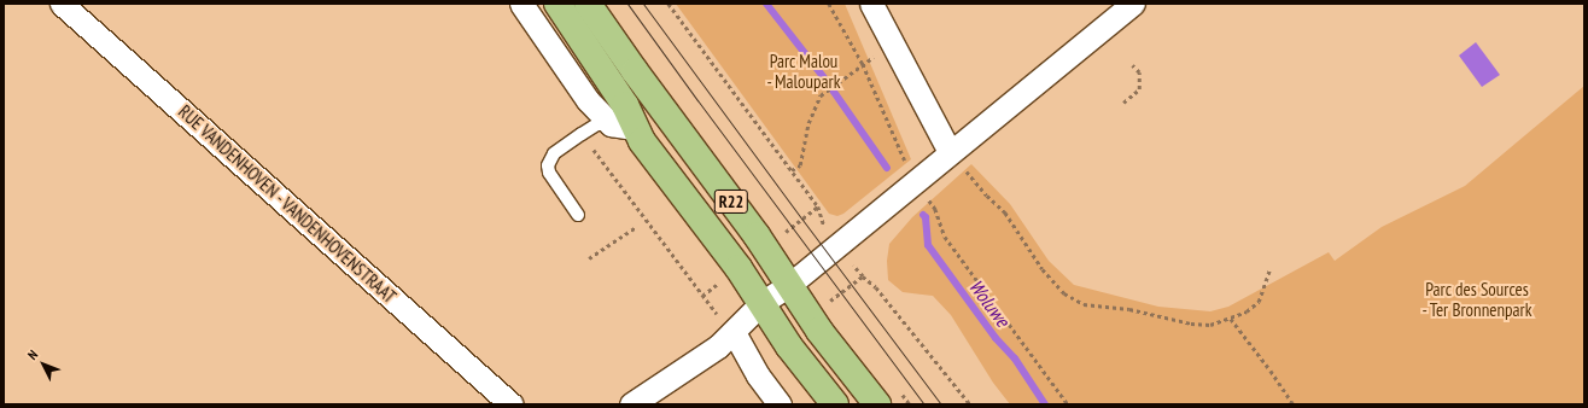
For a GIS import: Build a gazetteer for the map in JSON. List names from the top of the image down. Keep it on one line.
{"streets":{"highway":["R22"],"street":["RUE VANDENHOVEN - VANDENHOVENSTRAAT"]},"water":["Woluwe"],"parks":["Parc Malou - Maloupark","Parc des Sources - Ter Bronnenpark"],"north":"top left"}
